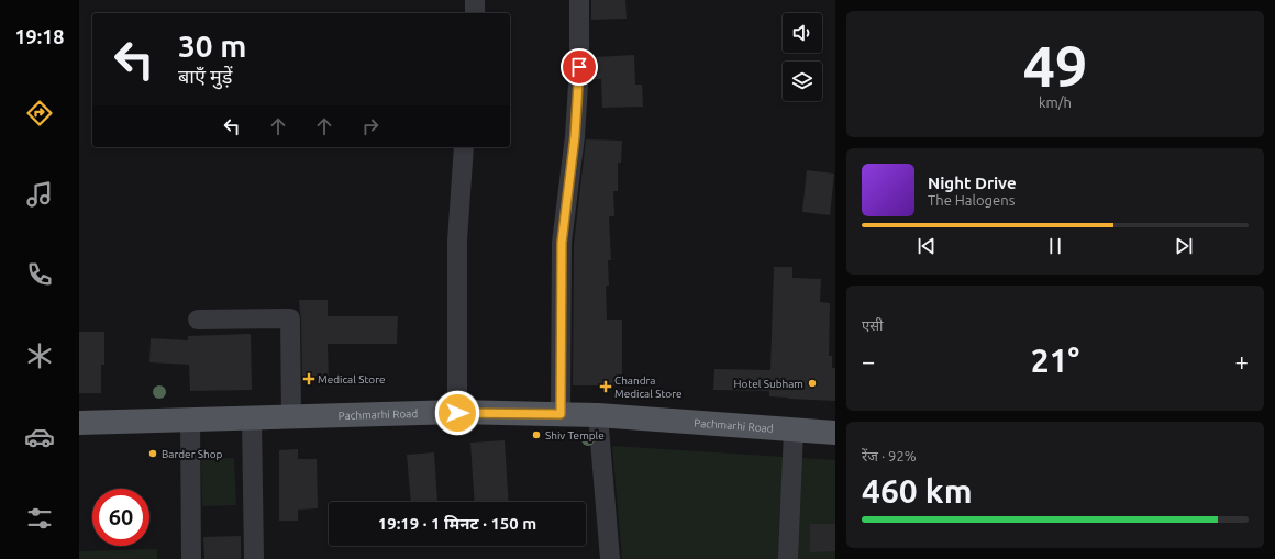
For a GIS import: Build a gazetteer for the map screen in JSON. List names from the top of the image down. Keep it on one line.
{"streets":{"main road":["Pachmarhi Road"]},"places":{"health":["Medical Store","Chandra Medical Store"],"other":["Hotel Subham","Shiv Temple","Barder Shop"]},"page":{"tabs":"19:18","tile":[["49","km/h"],"एसी",["रेंज · 92%","460 km"]],"turn":["30 m","बाएँ मुड़ें"],"song":["Night Drive","The Halogens"],"heat":["−","21°","+"],"limit":"60","trip":"19:19 · 1 मिनट · 150 m"}}
